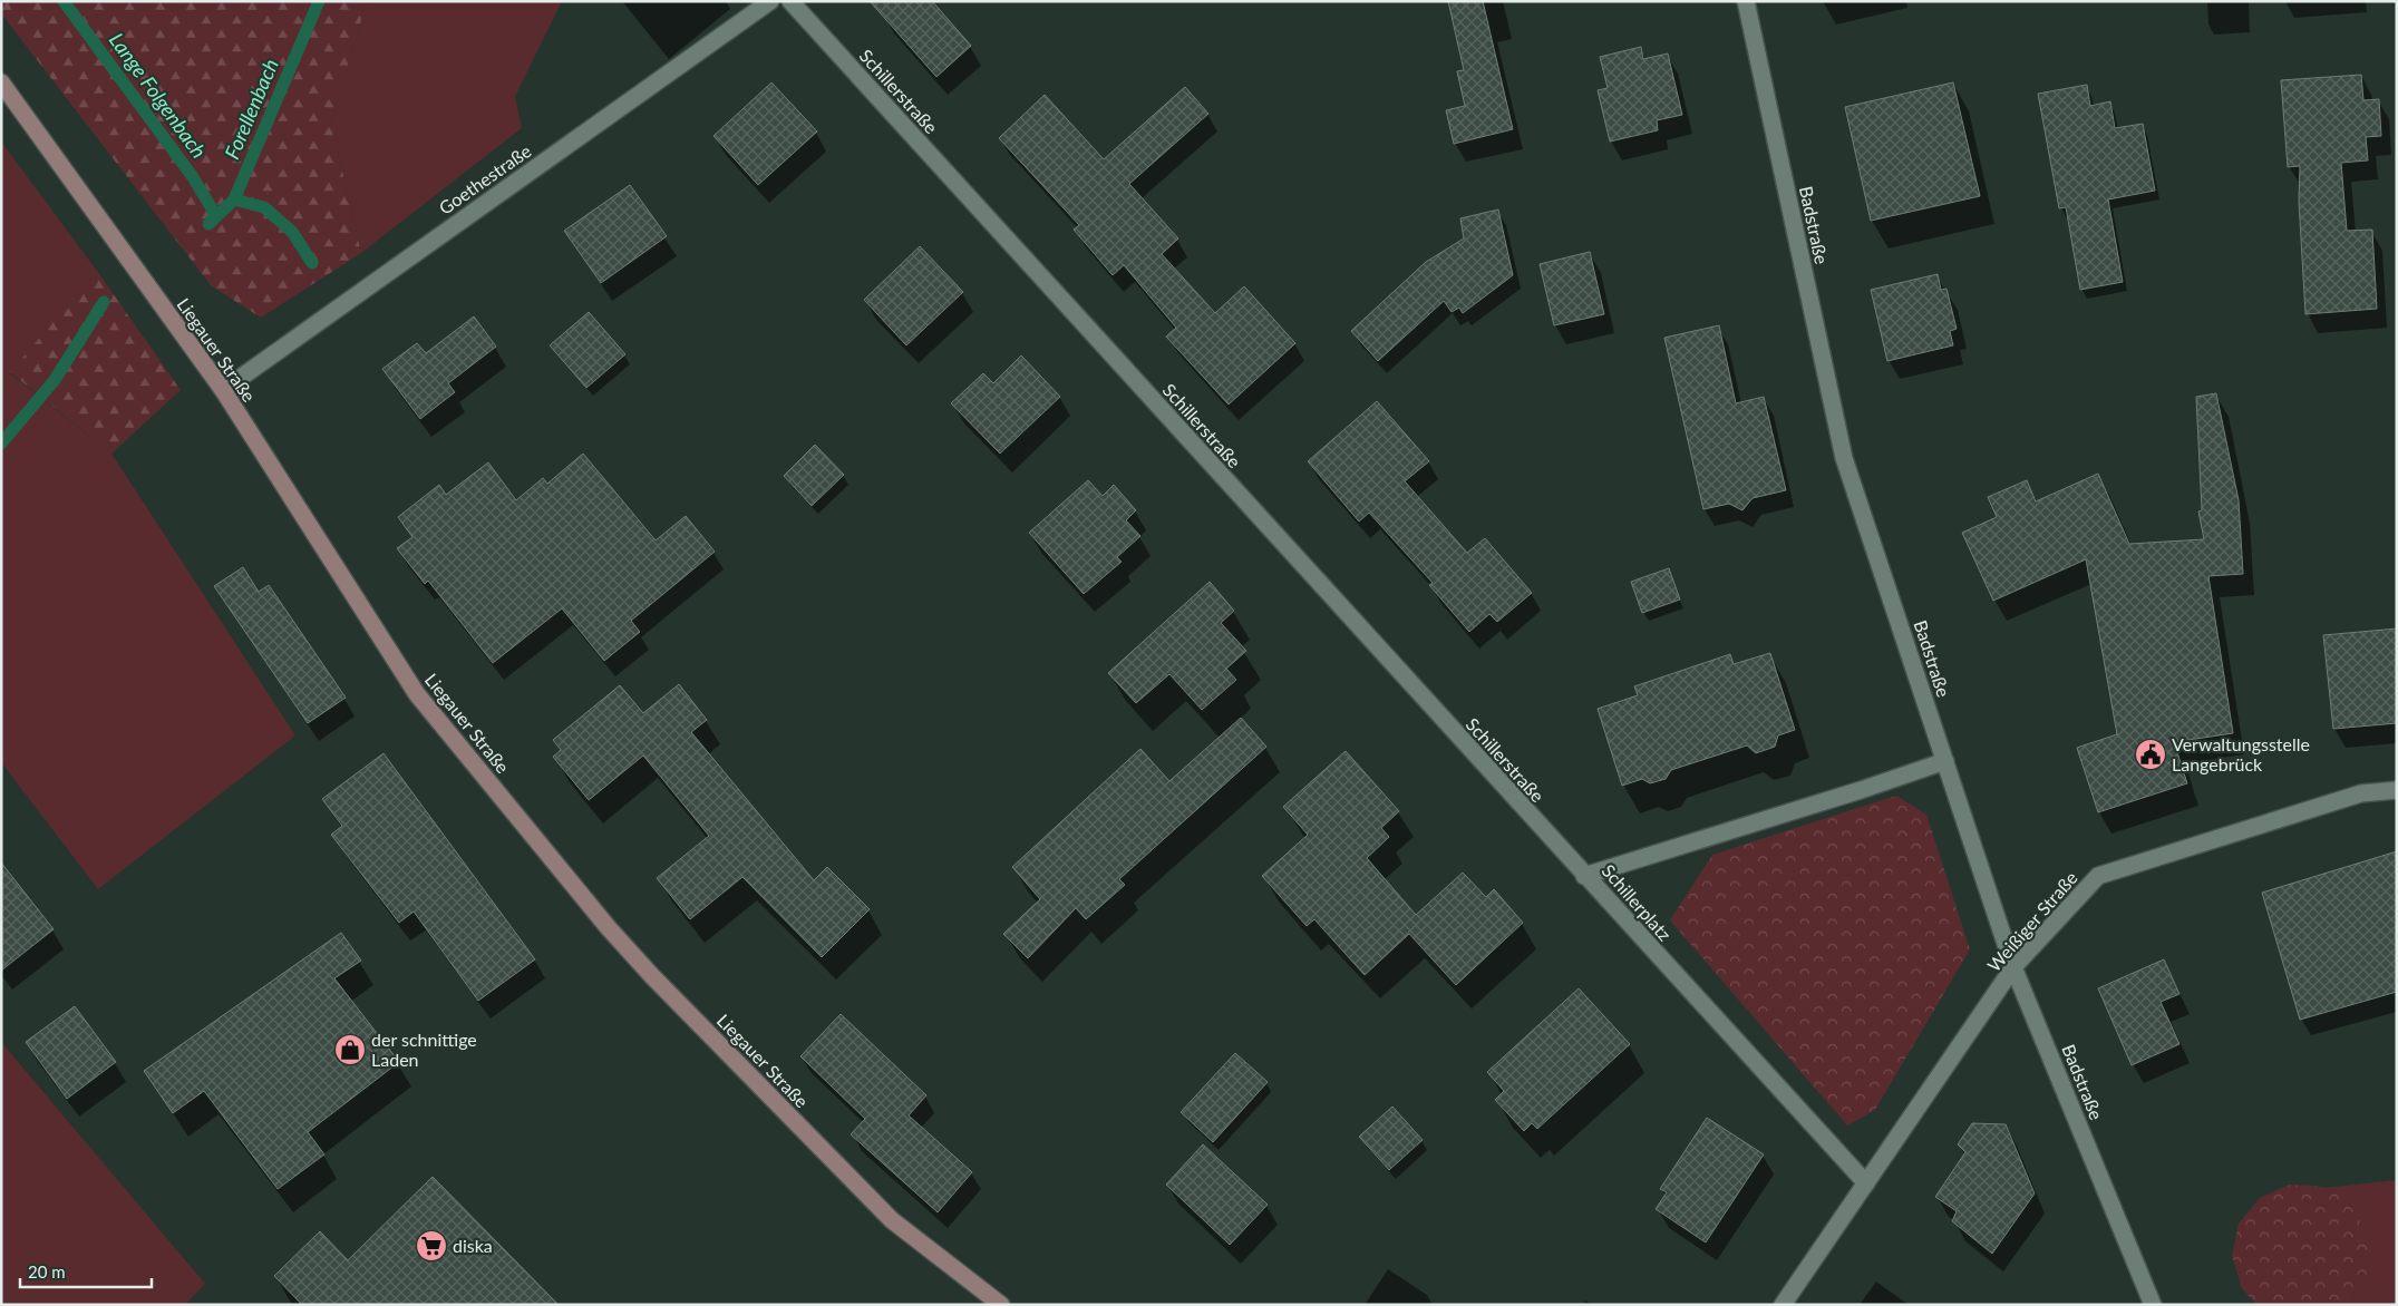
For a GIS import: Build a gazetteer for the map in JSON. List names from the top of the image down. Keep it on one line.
{"streets":{"main road":["Liegauer Straße"],"street":["Schillerstraße","Goethestraße","Badstraße","Schillerplatz","Weißiger Straße"]},"crossings":[["Schillerstraße","Schillerplatz"],["Goethestraße","Liegauer Straße"],["Badstraße","Schillerplatz"],["Badstraße","Weißiger Straße"],["Schillerplatz","Weißiger Straße"]],"water":["Lange Folgenbach","Forellenbach"],"places":{"public building":["Verwaltungsstelle Langebrück"],"shop":["der schnittige Laden"],"supermarket":["diska"]},"scale_bar":"20 m"}
